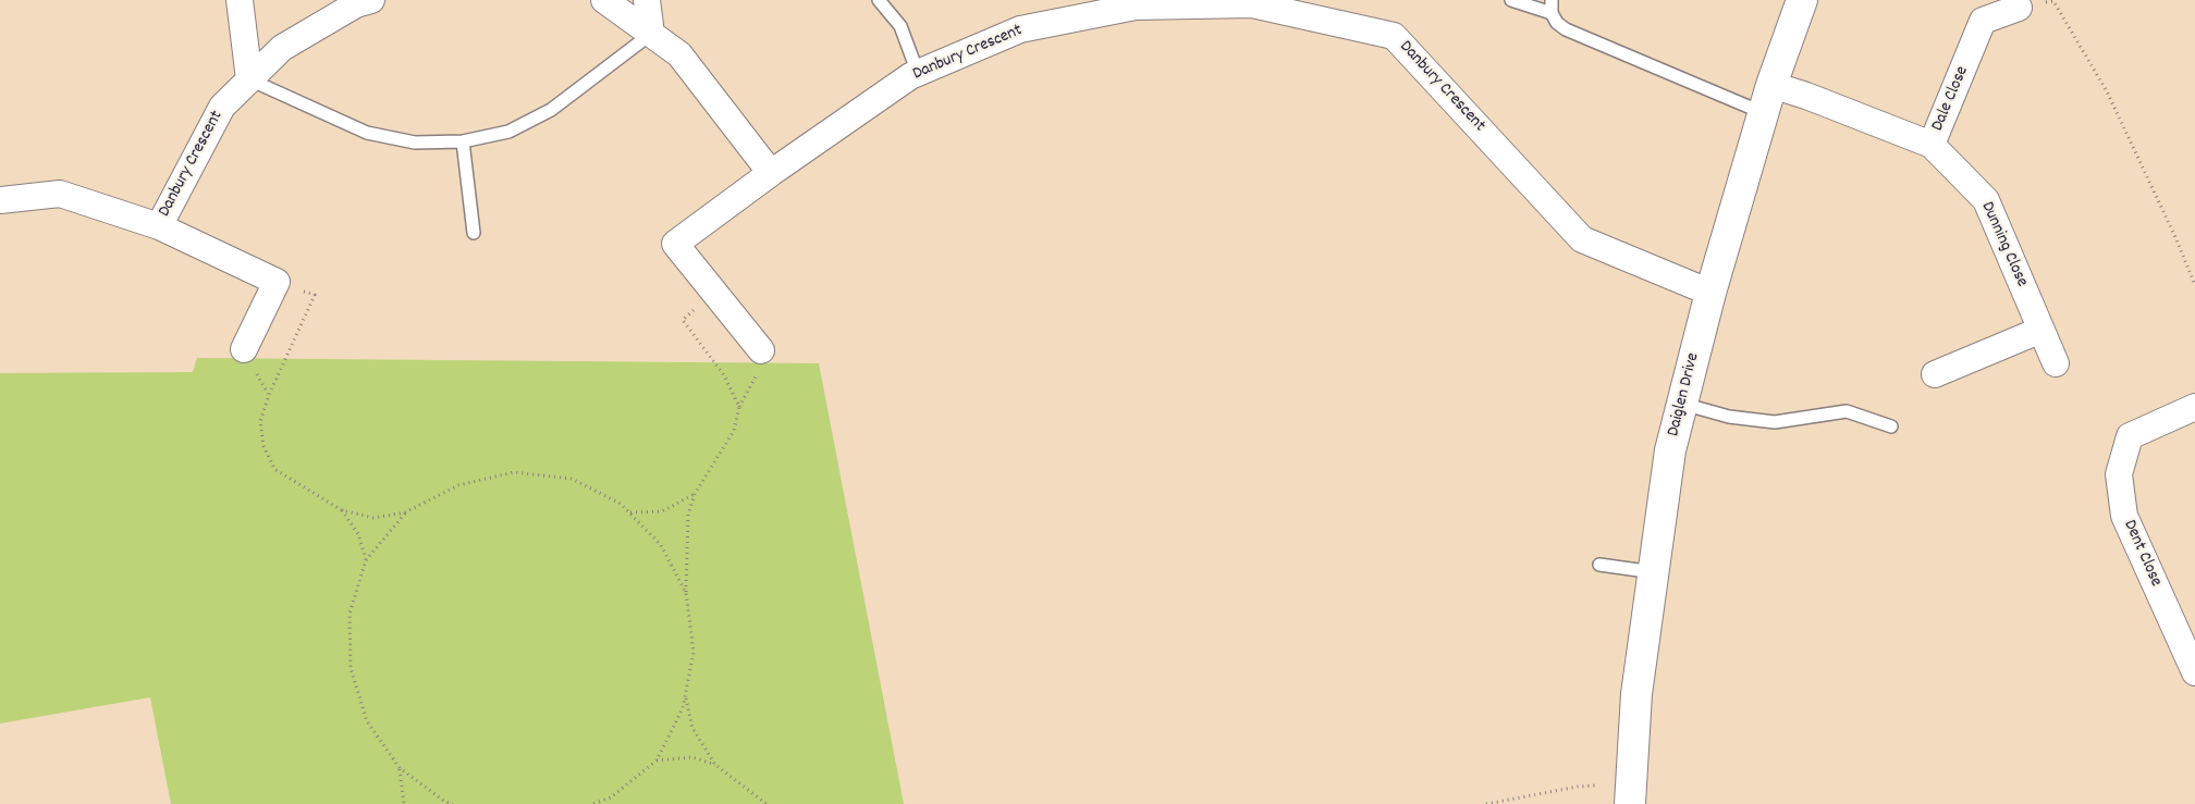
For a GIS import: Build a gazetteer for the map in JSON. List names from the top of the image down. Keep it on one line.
{"streets":{"street":["Danbury Crescent","Dale Close","Dunning Close","Daiglen Drive","Dent Close"]},"crossings":[["Danbury Crescent","Daiglen Drive"],["Dale Close","Dunning Close"],["Dale Close","Daiglen Drive"]]}
